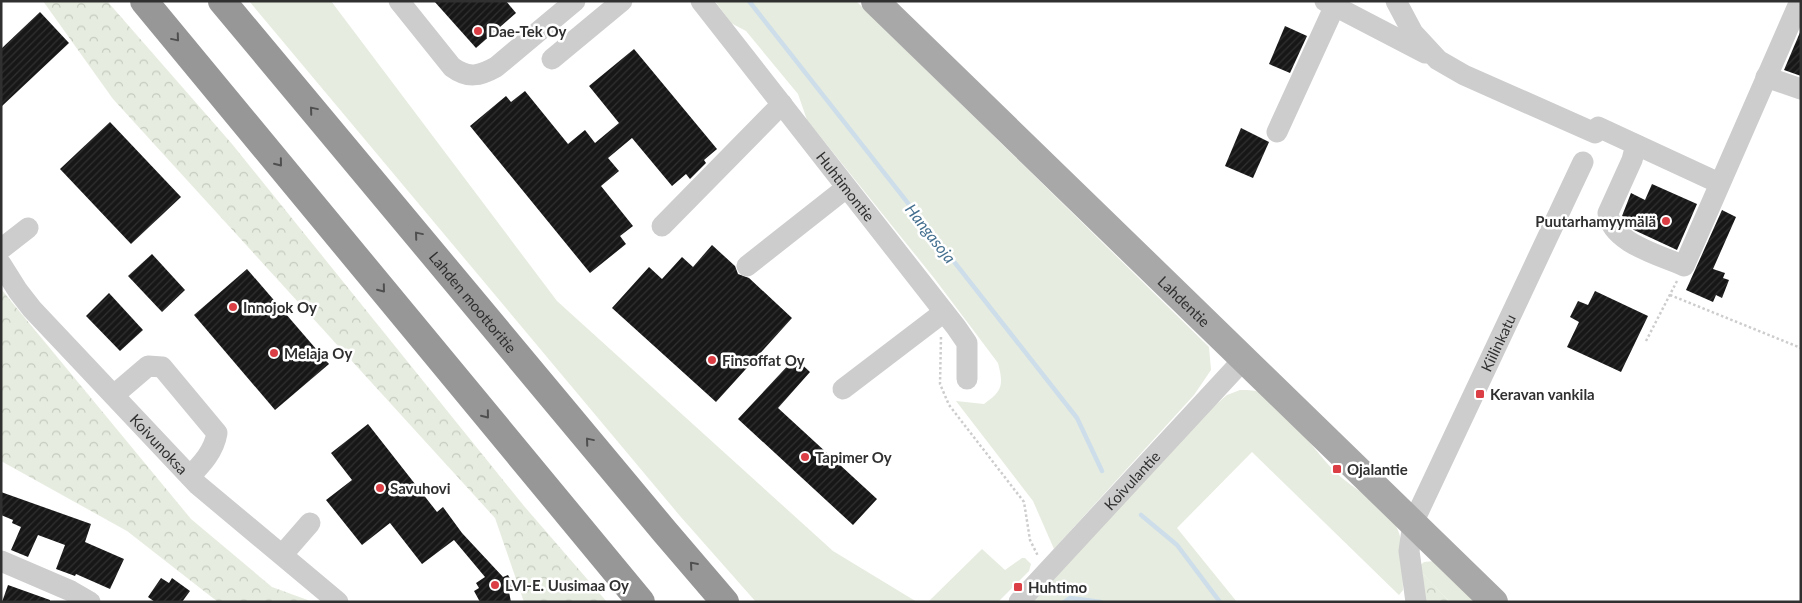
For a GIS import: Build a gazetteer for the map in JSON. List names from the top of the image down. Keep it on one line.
{"streets":{"highway":["Lahden moottoritie"],"main road":["Lahdentie"],"street":["Huhtimontie","Kiilinkatu","Koivunoksa","Koivulantie"]},"crossings":[["Lahdentie","Kiilinkatu"],["Lahdentie","Koivulantie"]],"water":["Hangasoja"],"places":{"other":["Dae-Tek Oy","Puutarhamyymälä","Innojok Oy","Melaja Oy","Finsoffat Oy","Tapimer Oy","Savuhovi","LVI-E. Uusimaa Oy"],"transit":["Keravan vankila","Ojalantie","Huhtimo"]}}
